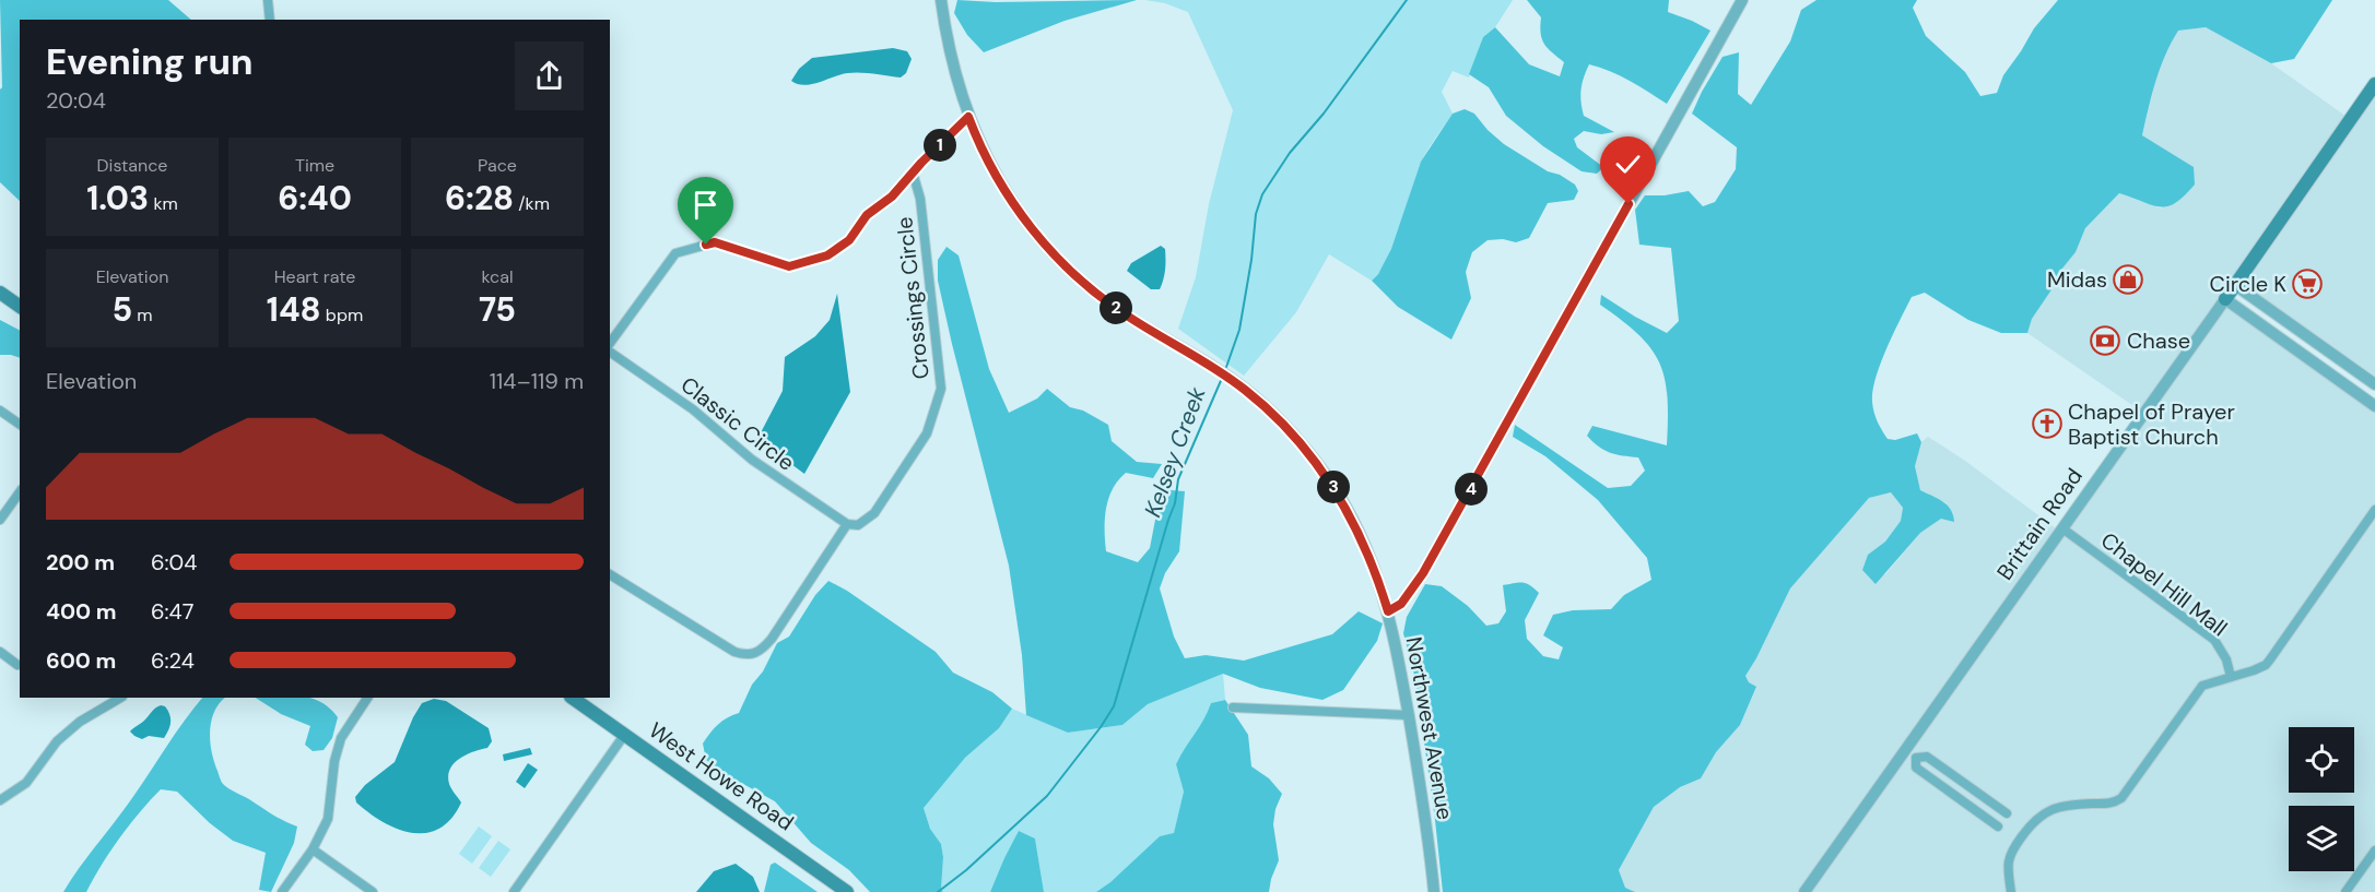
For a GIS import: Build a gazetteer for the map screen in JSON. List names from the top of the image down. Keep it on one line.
{"streets":{"main road":["Brittain Road","West Howe Road"],"street":["Crossings Circle","Classic Circle","Chapel Hill Mall","Northwest Avenue"]},"crossings":[["Crossings Circle","Classic Circle"],["Crossings Circle","Northwest Avenue"],["Brittain Road","Chapel Hill Mall"]],"water":["Kelsey Creek"],"places":{"shop":["Midas"],"supermarket":["Circle K"],"bank":["Chase"],"church":["Chapel of Prayer Baptist Church"]},"page":{"heading":["Evening run","20:04"],"pins":["1","2","3","4"],"stats":[["Distance","1.03 km"],["Time","6:40"],["Pace","6:28 /km"],["Elevation","5 m"],["Heart rate","148 bpm"],["kcal","75"]],"chart":["Elevation","114–119 m"],"list":[{"name":"200 m","note":"6:04"},{"name":"400 m","note":"6:47"},{"name":"600 m","note":"6:24"}]}}
